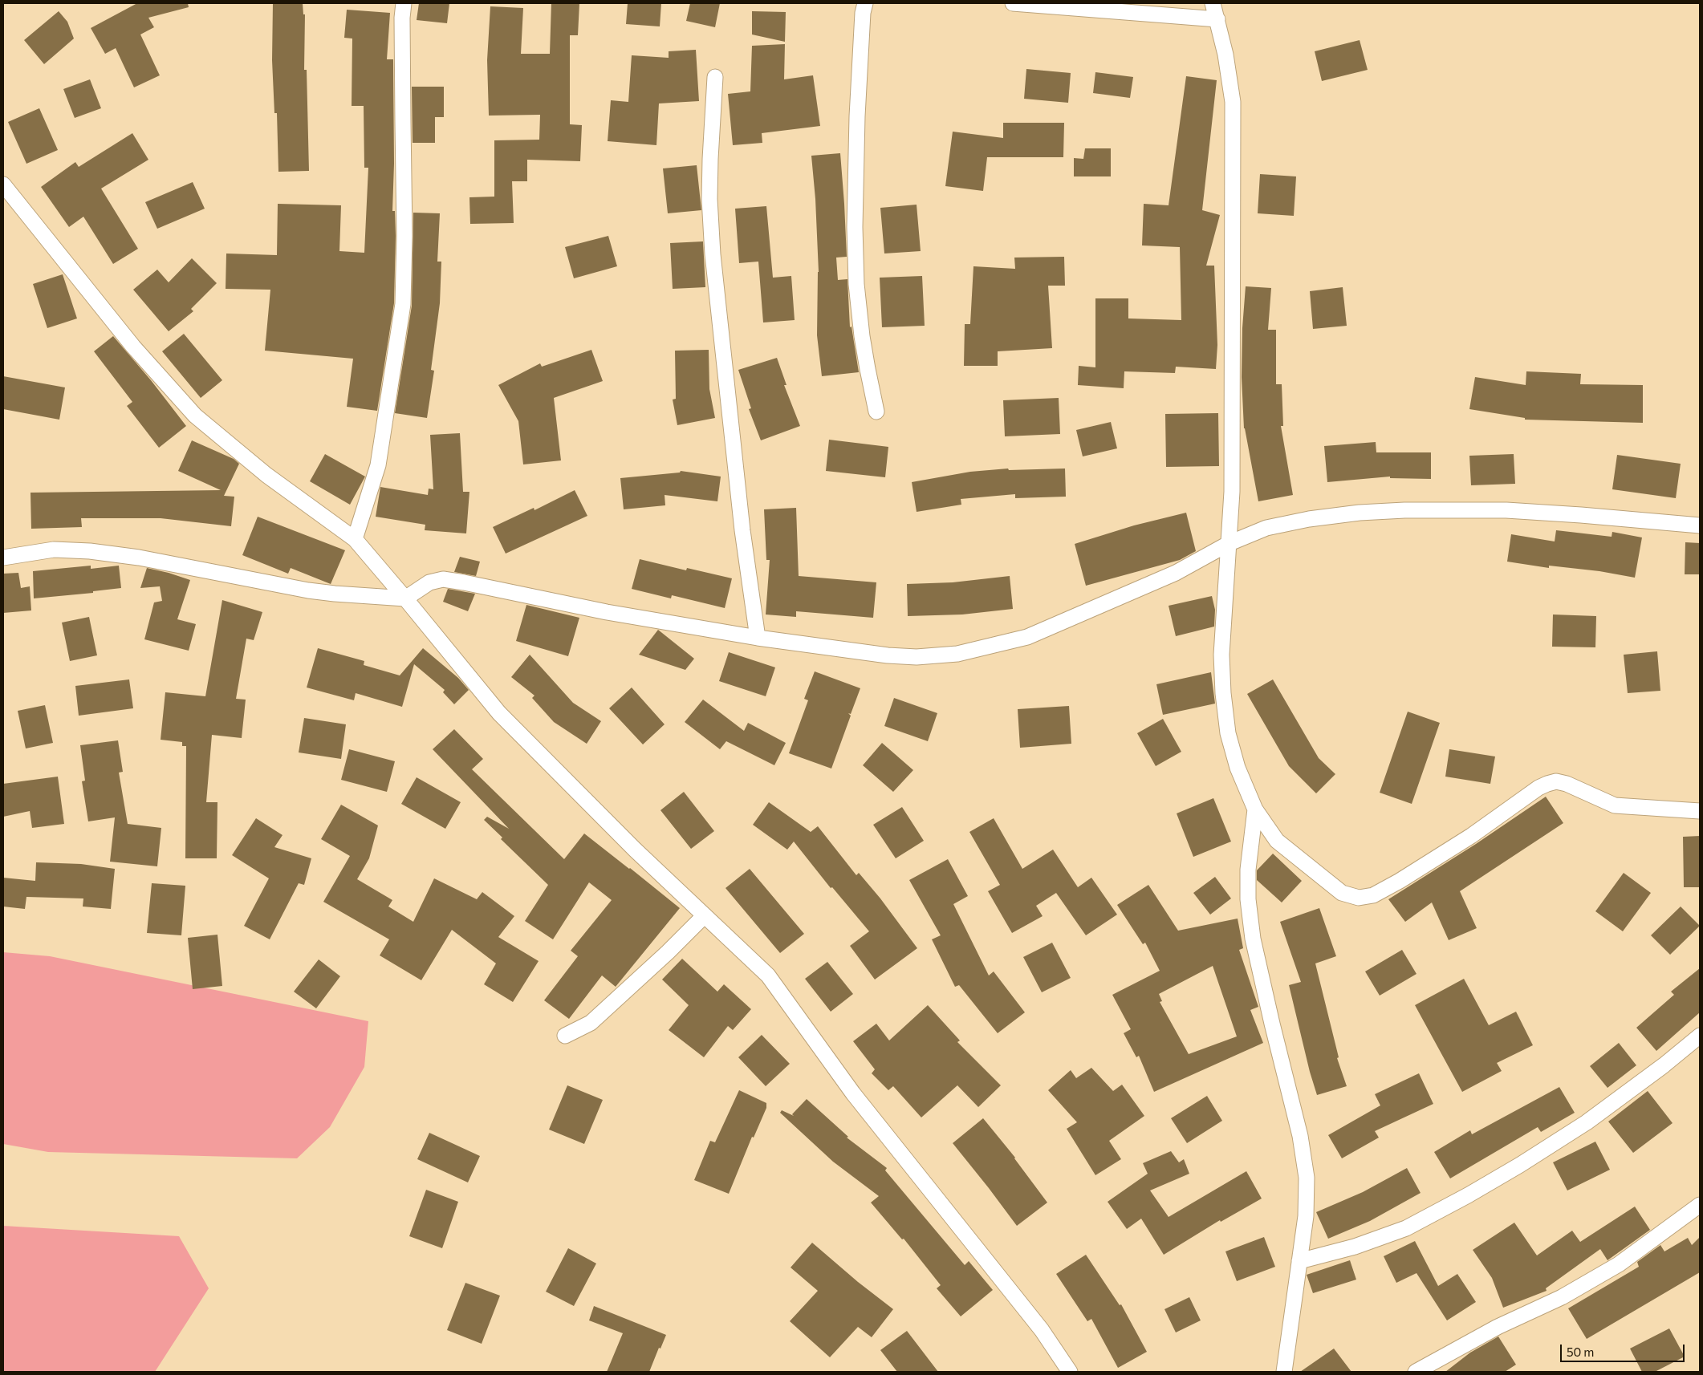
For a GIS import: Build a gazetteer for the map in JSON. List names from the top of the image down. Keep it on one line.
{"scale_bar":"50 m"}
